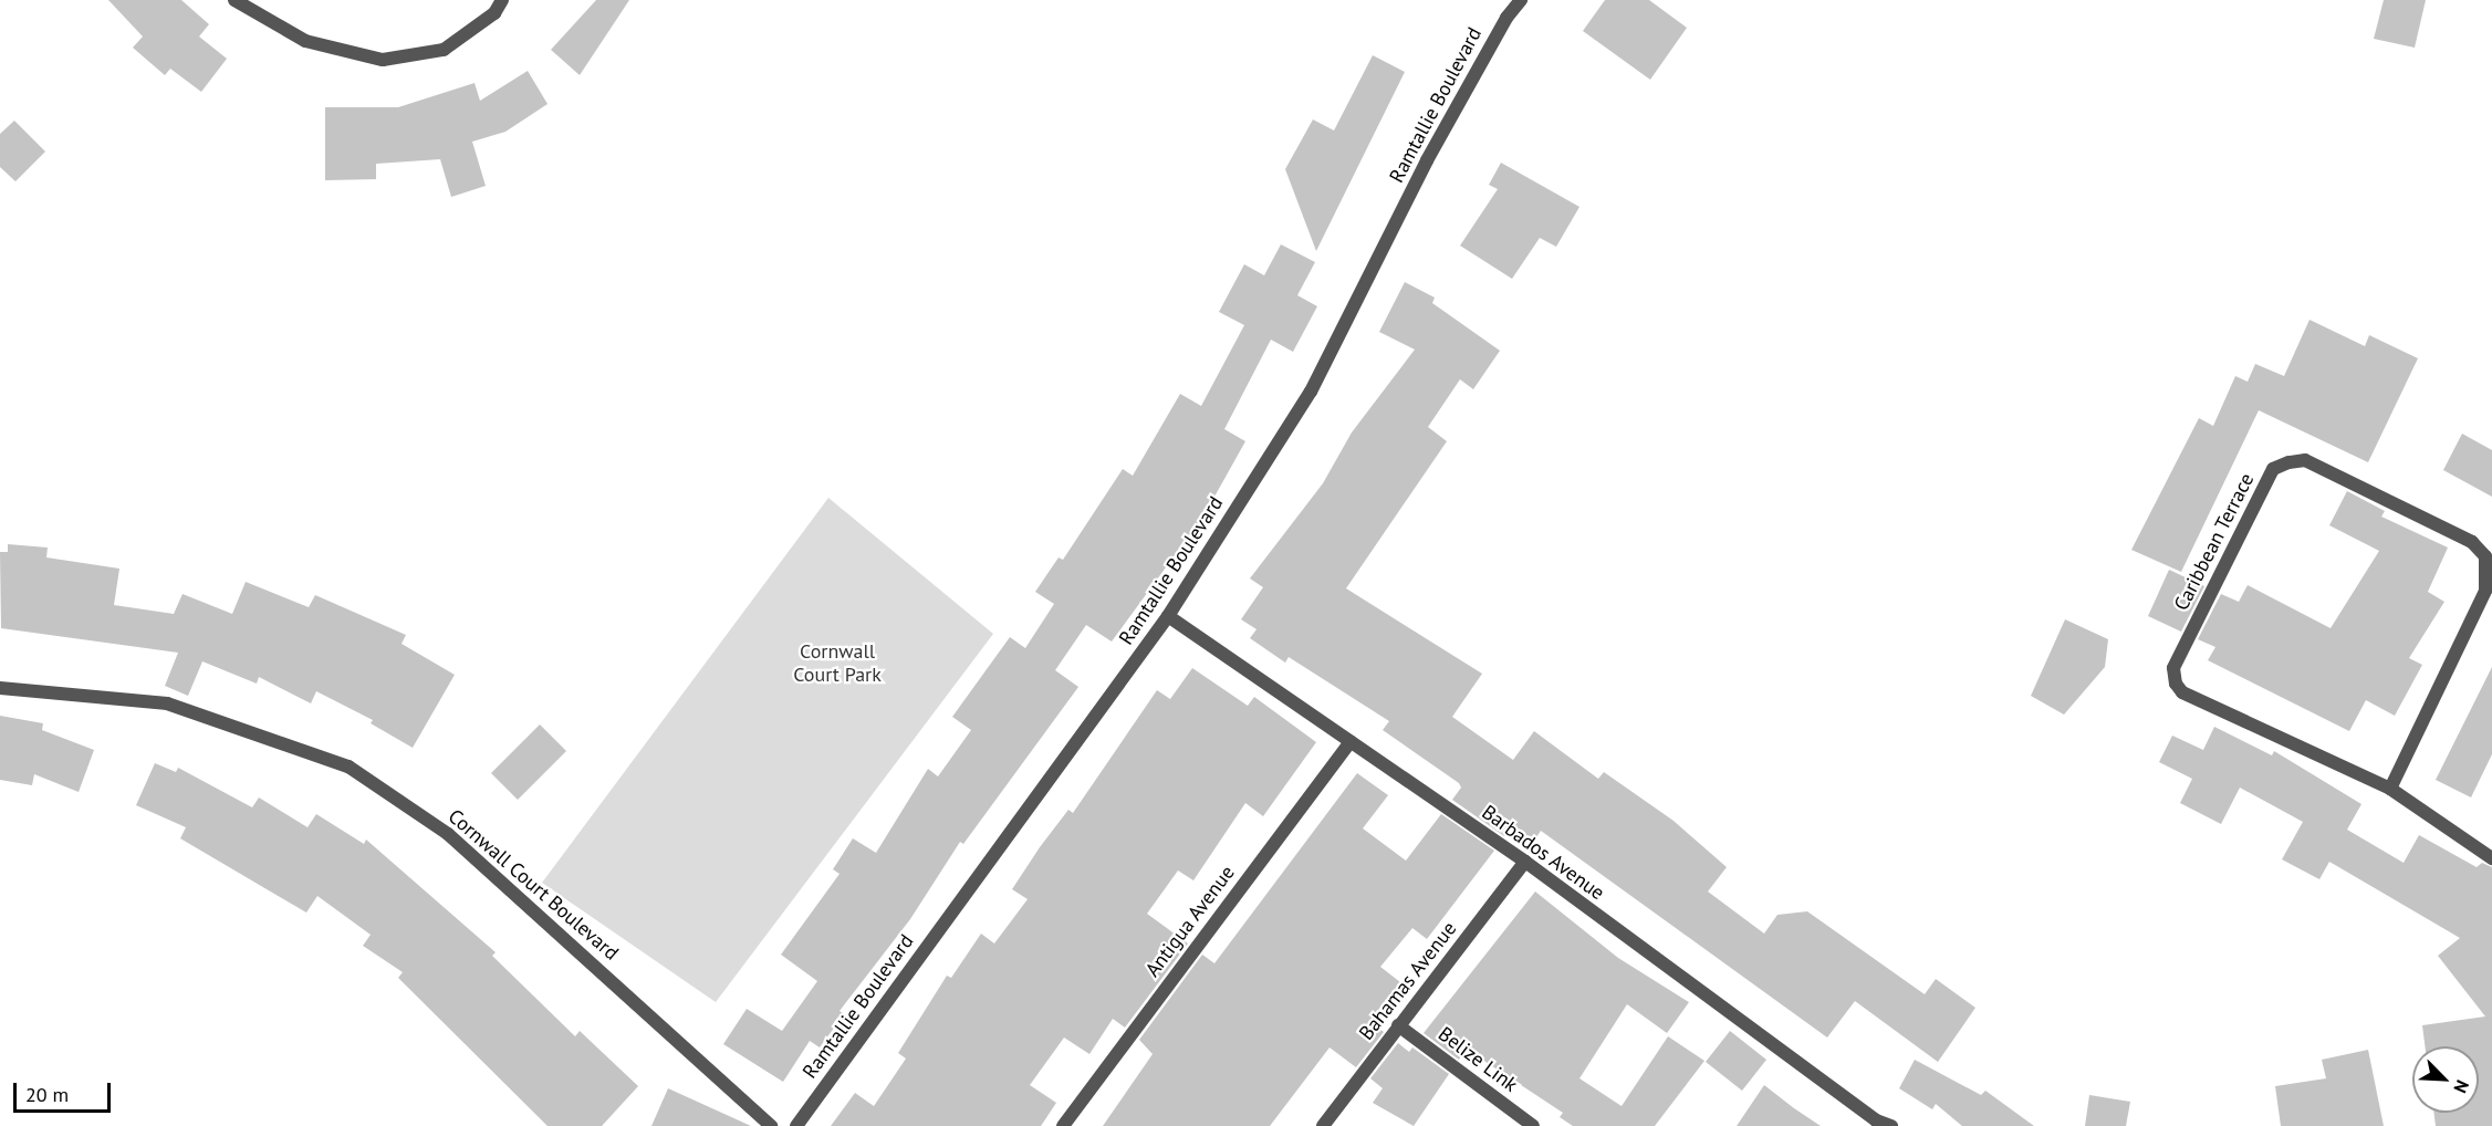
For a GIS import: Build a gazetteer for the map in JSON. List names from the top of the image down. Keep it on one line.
{"streets":{"street":["Ramtallie Boulevard","Caribbean Terrace","Barbados Avenue","Cornwall Court Boulevard","Antigua Avenue","Bahamas Avenue","Belize Link"]},"crossings":[["Ramtallie Boulevard","Barbados Avenue"],["Barbados Avenue","Antigua Avenue"],["Barbados Avenue","Bahamas Avenue"],["Bahamas Avenue","Belize Link"]],"parks":["Cornwall Court Park"],"scale_bar":"20 m","north":"bottom right"}
